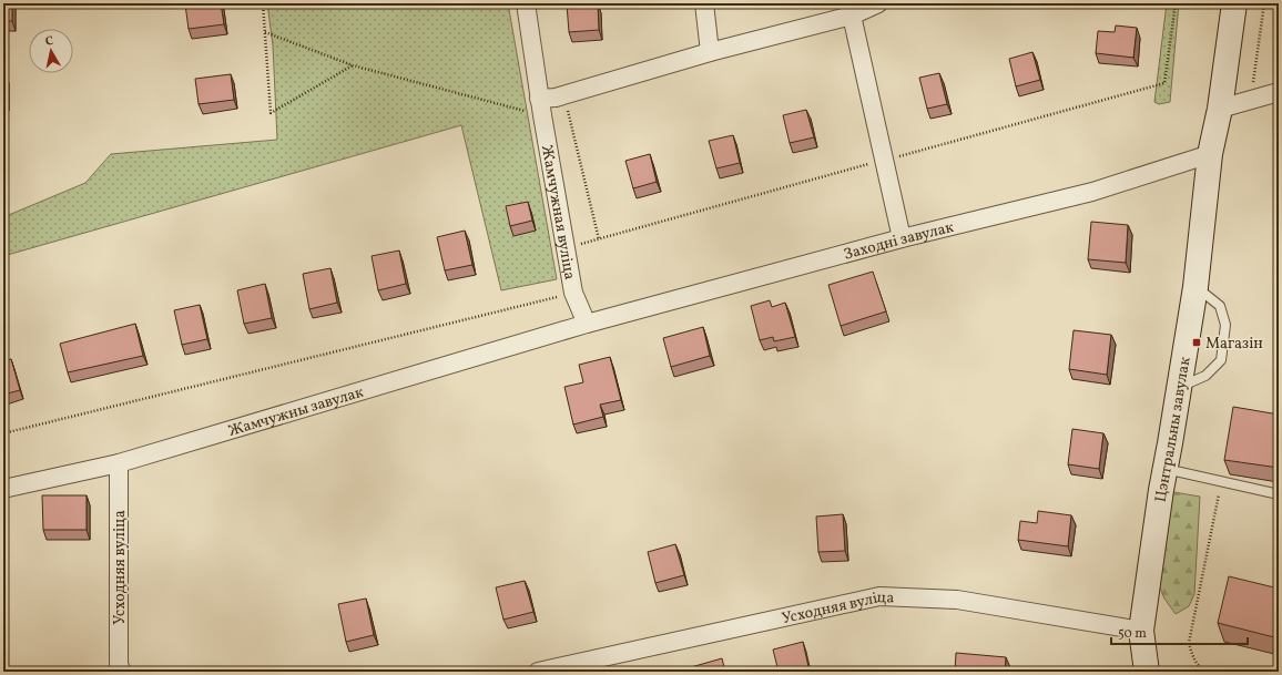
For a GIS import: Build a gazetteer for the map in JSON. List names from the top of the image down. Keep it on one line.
{"streets":{"street":["Жамчужная вуліца","Заходні завулак","Жамчужны завулак","Цэнтральны завулак","Усходняя вуліца"]},"crossings":[["Жамчужная вуліца","Заходні завулак"],["Жамчужная вуліца","Жамчужны завулак"],["Заходні завулак","Жамчужны завулак"],["Заходні завулак","Цэнтральны завулак"],["Жамчужны завулак","Усходняя вуліца"],["Цэнтральны завулак","Усходняя вуліца"]],"places":{"transit":["Магазін"]},"scale_bar":"50 m","north":"top"}
